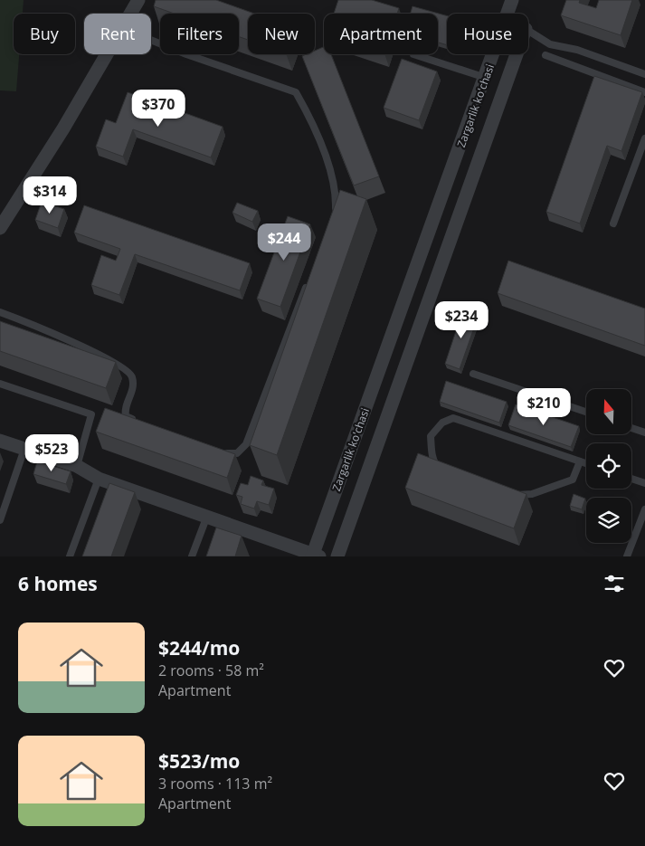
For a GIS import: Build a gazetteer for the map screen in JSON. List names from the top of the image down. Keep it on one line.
{"streets":{"street":["Zargarlik ko'chasi"]},"north":"top","page":{"chip":["Buy","Rent","Filters","New","Apartment","House"],"price":["$370","$314","$244","$234","$210","$523"],"heading":"6 homes","list":[{"name":"$244/mo","note":"2 rooms · 58 m² · Apartment"},{"name":"$523/mo","note":"3 rooms · 113 m² · Apartment"}]}}
